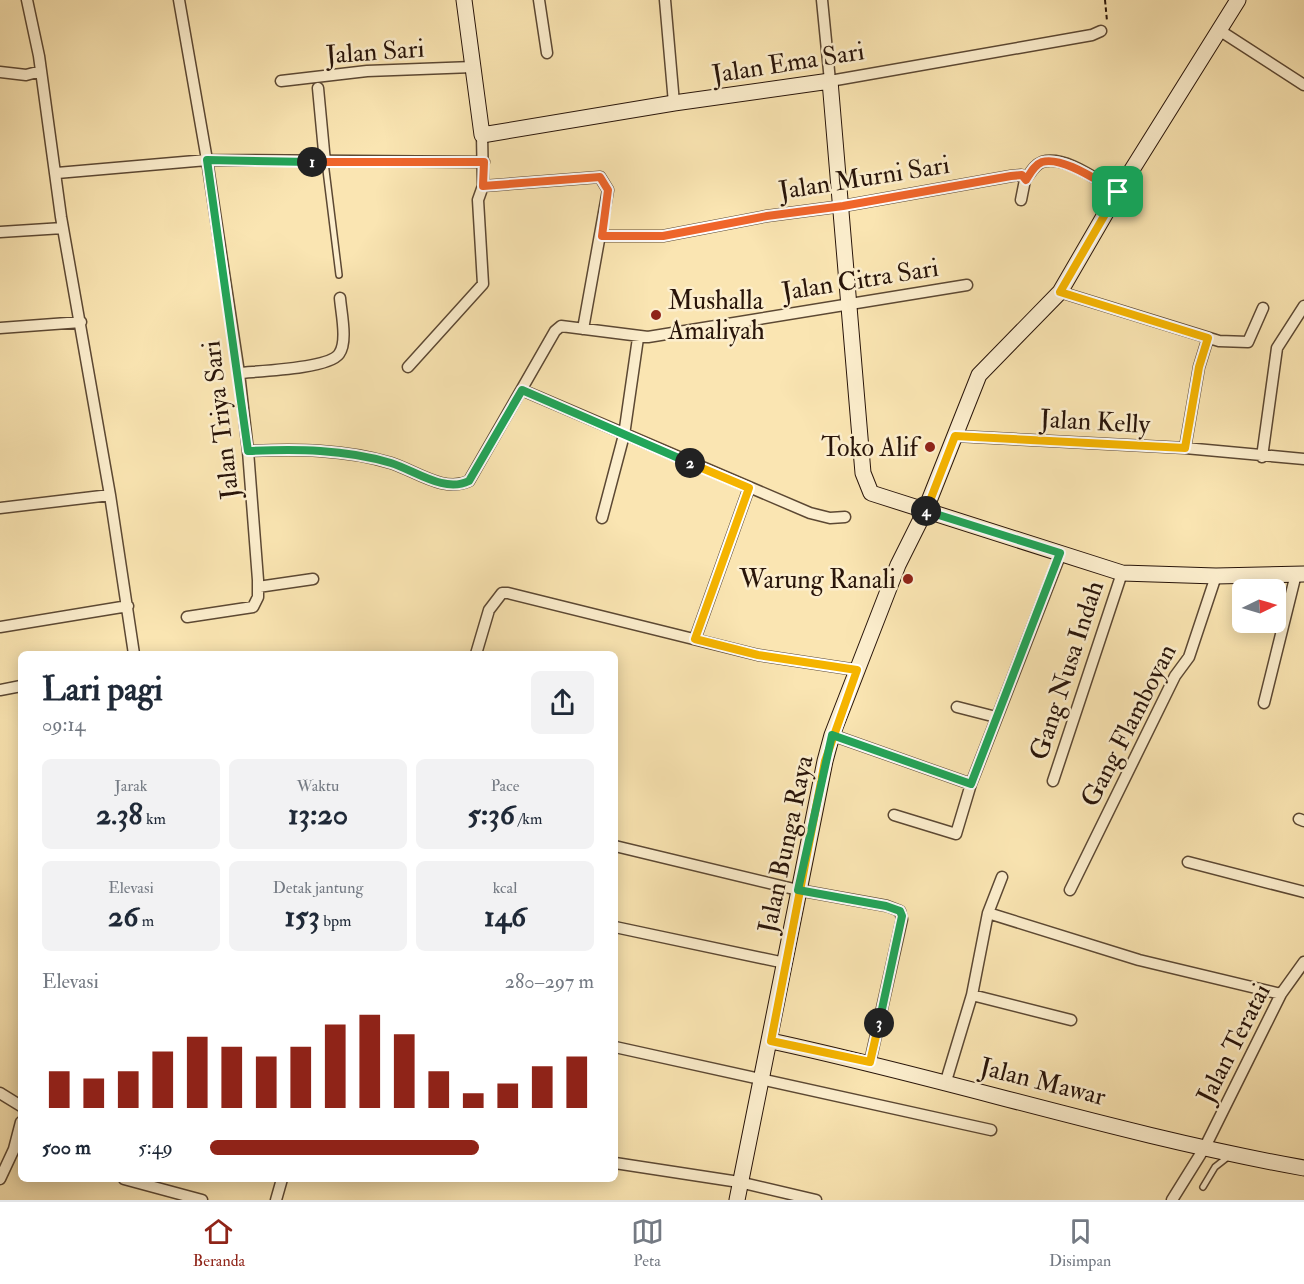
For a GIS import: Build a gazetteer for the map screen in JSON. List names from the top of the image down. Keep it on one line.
{"streets":{"street":["Jalan Sari","Jalan Ema Sari","Jalan Murni Sari","Jalan Citra Sari","Jalan Triya Sari","Jalan Kelly","Gang Nusa Indah","Gang Flamboyan","Jalan Bunga Raya","Jalan Teratai","Jalan Mawar"]},"crossings":[["Jalan Kelly","Jalan Bunga Raya"],["Jalan Bunga Raya","Jalan Mawar"],["Jalan Teratai","Jalan Mawar"]],"places":["Mushalla Amaliyah","Toko Alif","Warung Ranali"],"north":"right","page":{"pins":["1","2","4","3"],"heading":["Lari pagi","09:14"],"stats":[["Jarak","2.38 km"],["Waktu","13:20"],["Pace","5:36 /km"],["Elevasi","26 m"],["Detak jantung","153 bpm"],["kcal","146"]],"chart":["Elevasi","280–297 m"],"list":[{"name":"500 m","note":"5:49"}],"tabs":["Beranda","Peta","Disimpan"]}}
